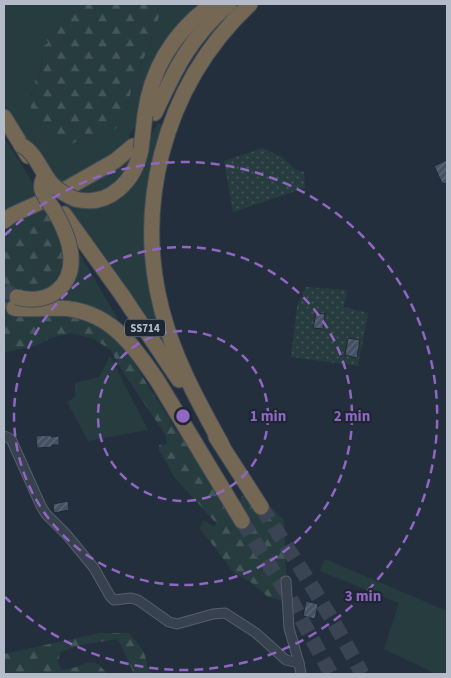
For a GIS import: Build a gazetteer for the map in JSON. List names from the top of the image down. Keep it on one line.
{"streets":{"highway":["SS714"]},"rings":["1 min","2 min","3 min"]}
